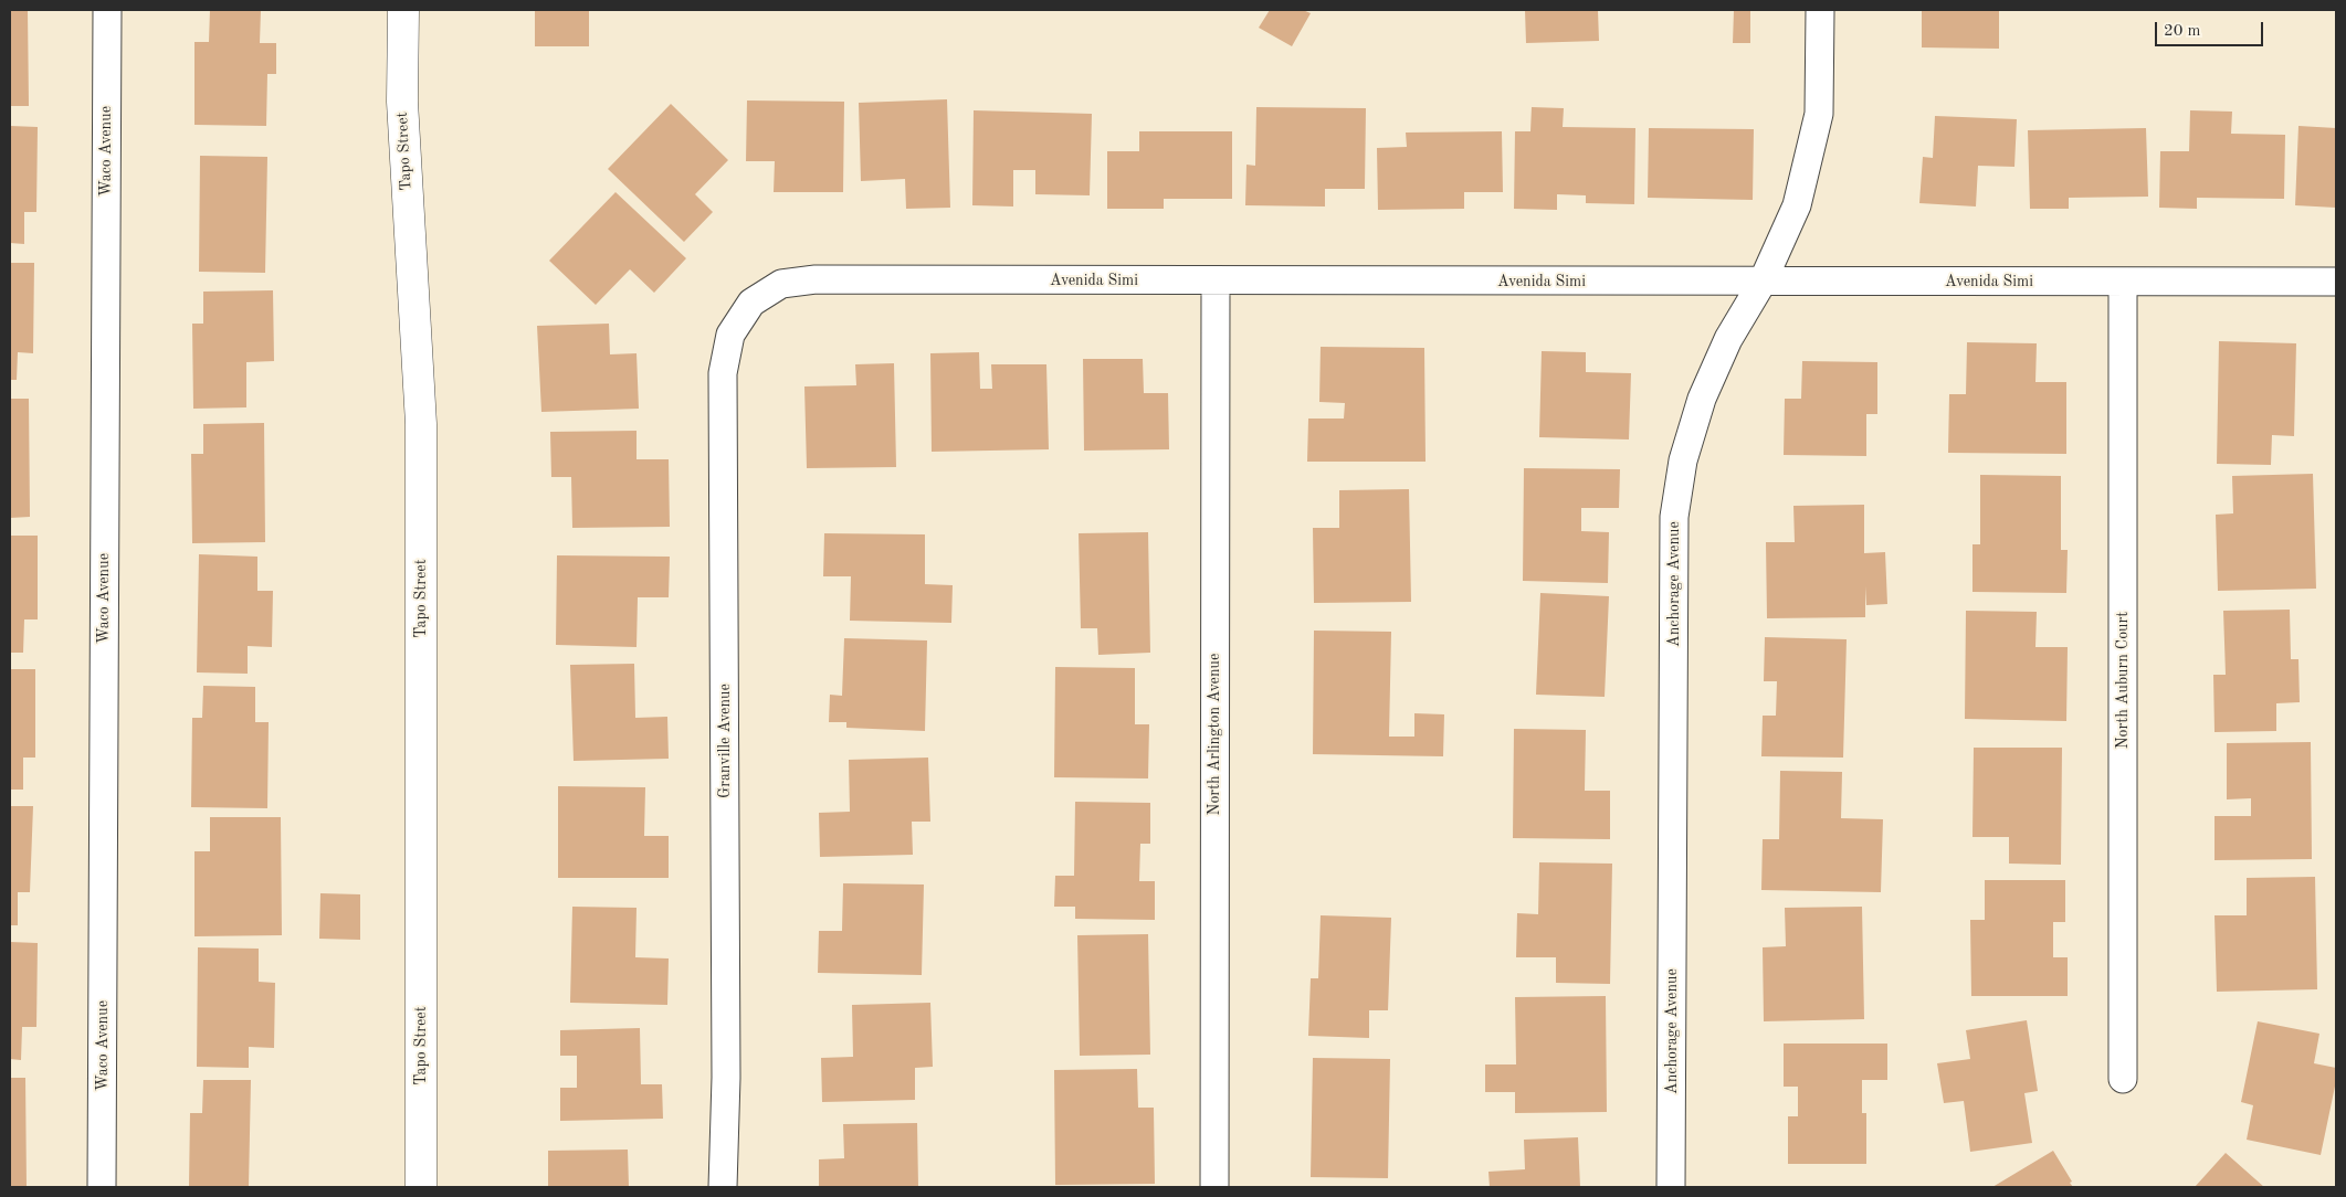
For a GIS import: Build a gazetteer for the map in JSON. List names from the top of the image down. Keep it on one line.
{"streets":{"street":["Waco Avenue","Tapo Street","Avenida Simi","Anchorage Avenue","North Auburn Court","North Arlington Avenue","Granville Avenue"]},"crossings":[["Avenida Simi","Anchorage Avenue"],["Avenida Simi","North Auburn Court"],["Avenida Simi","North Arlington Avenue"],["Avenida Simi","Granville Avenue"]],"scale_bar":"20 m"}
